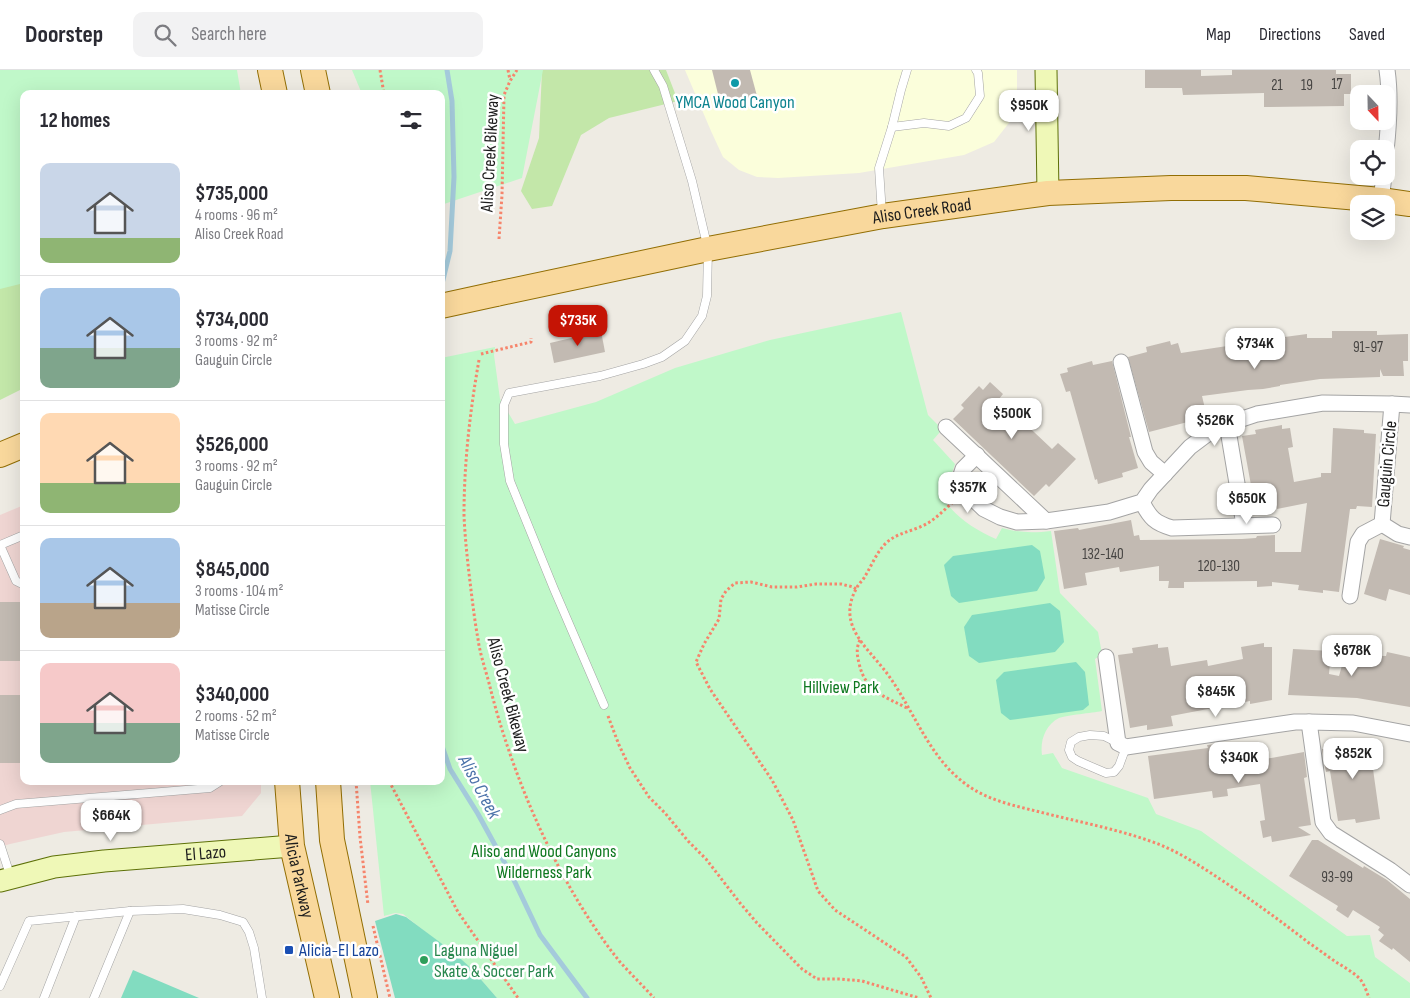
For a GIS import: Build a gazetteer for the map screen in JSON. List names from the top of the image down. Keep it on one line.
{"streets":{"main road":["Aliso Creek Road","Alicia Parkway"],"street":["Gauguin Circle","El Lazo"],"path":["Aliso Creek Bikeway"]},"crossings":[["El Lazo","Alicia Parkway"]],"water":["Aliso Creek"],"parks":["Hillview Park","Aliso and Wood Canyons Wilderness Park"],"places":{"other":["YMCA Wood Canyon","Laguna Niguel Skate & Soccer Park"],"transit":["Alicia-El Lazo"]},"house_numbers":["17","21","19","91-97","132-140","120-130","93-99"],"north":"bottom","page":{"header":"Doorstep","search":"Search here","nav":["Map","Directions","Saved"],"price":["$950K","$735K","$734K","$500K","$526K","$357K","$650K","$678K","$845K","$852K","$340K","$664K"],"heading":"12 homes","list":[{"name":"$735,000","note":"4 rooms · 96 m² · Aliso Creek Road"},{"name":"$734,000","note":"3 rooms · 92 m² · Gauguin Circle"},{"name":"$526,000","note":"3 rooms · 92 m² · Gauguin Circle"},{"name":"$845,000","note":"3 rooms · 104 m² · Matisse Circle"},{"name":"$340,000","note":"2 rooms · 52 m² · Matisse Circle"}]}}
